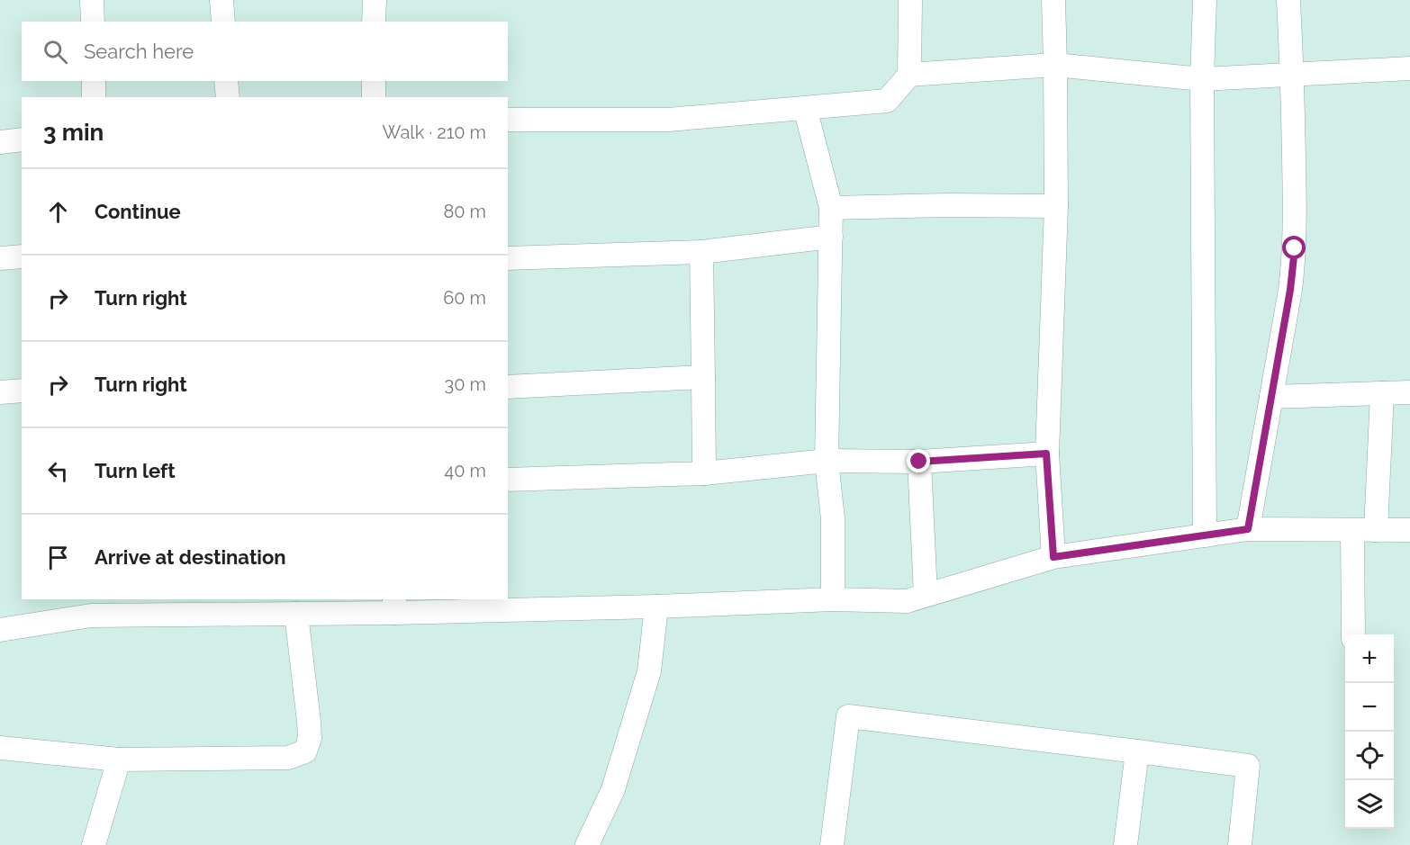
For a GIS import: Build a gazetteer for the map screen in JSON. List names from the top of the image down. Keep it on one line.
{"page":{"search":"Search here","heading":["3 min","Walk · 210 m"],"list":[["Continue","80 m"],["Turn right","60 m"],["Turn right","30 m"],["Turn left","40 m"],"Arrive at destination"],"map_buttons":["+","−"]}}
